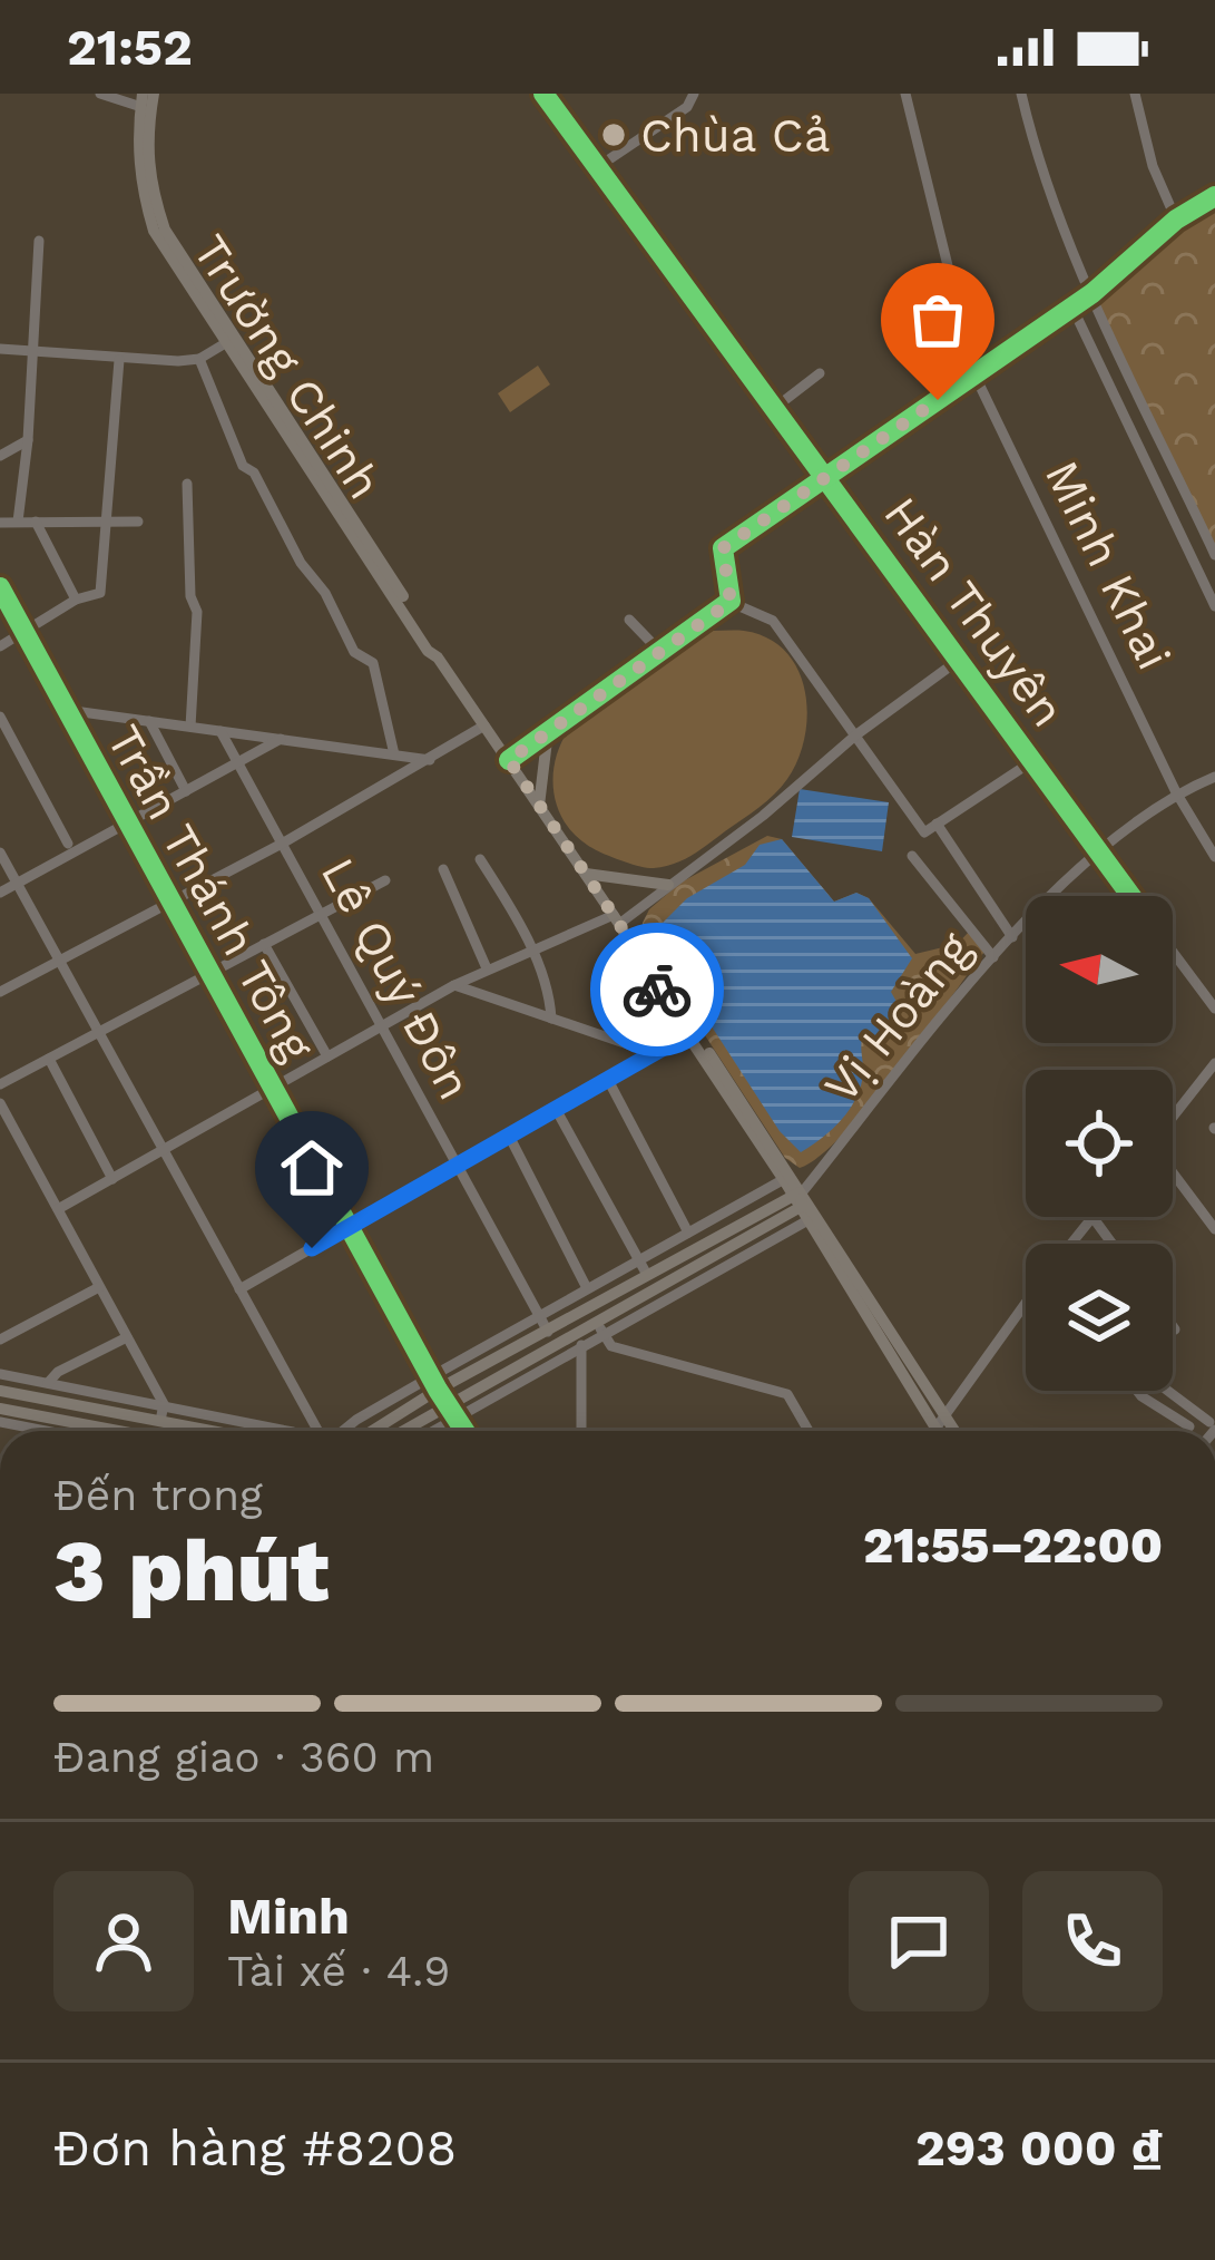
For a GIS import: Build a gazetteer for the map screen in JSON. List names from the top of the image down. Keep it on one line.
{"streets":{"main road":["Trường Chinh"],"street":["Minh Khai","Hàn Thuyên","Trần Thánh Tông","Lê Quý Đôn","Vị Hoàng"]},"crossings":[["Trường Chinh","Vị Hoàng"],["Minh Khai","Vị Hoàng"],["Hàn Thuyên","Vị Hoàng"]],"places":["Chùa Cả"],"north":"left","page":{"status":"21:52","heading":["3 phút","Đến trong","21:55–22:00"],"panel":["Minh","Tài xế · 4.9","Đơn hàng #8208","293 000 ₫"],"bar":"Đang giao · 360 m"}}
